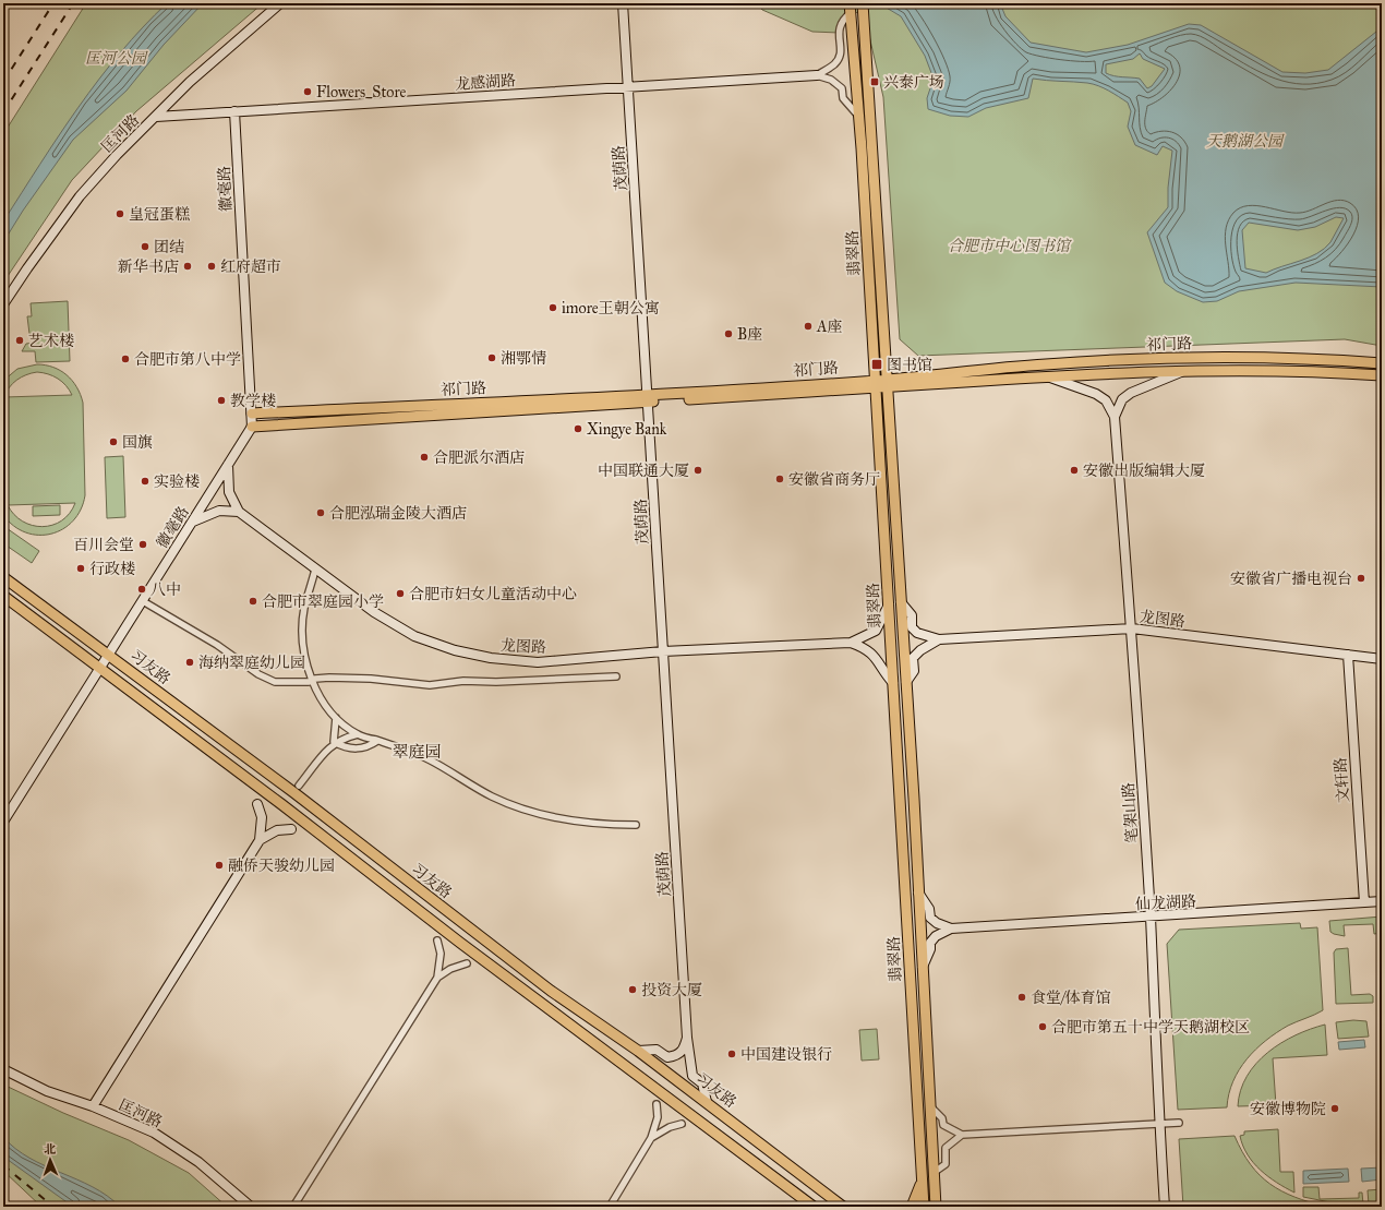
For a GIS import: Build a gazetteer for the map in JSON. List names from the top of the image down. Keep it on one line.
{"streets":{"main road":["翡翠路","祁门路","习友路"],"street":["龙感湖路","匡河路","茂荫路","徽毫路","龙图路","文轩路","笔架山路","仙龙湖路"]},"crossings":[["龙感湖路","匡河路"],["龙感湖路","茂荫路"],["龙感湖路","徽毫路"],["茂荫路","祁门路"],["茂荫路","龙图路"],["茂荫路","习友路"],["徽毫路","祁门路"],["徽毫路","习友路"],["翡翠路","祁门路"],["龙图路","文轩路"],["龙图路","笔架山路"],["文轩路","仙龙湖路"],["笔架山路","仙龙湖路"]],"districts":["翠庭园"],"parks":["匡河公园","天鹅湖公园","合肥市中心图书馆"],"places":{"transit":["兴泰广场","图书馆"],"other":["Flowers_Store","皇冠蛋糕","团结","新华书店","红府超市","imore王朝公寓","A座","B座","艺术楼","湘鄂情","合肥市第八中学","教学楼","Xingye Bank","国旗","合肥派尔酒店","中国联通大厦","安徽出版编辑大厦","安徽省商务厅","实验楼","合肥泓瑞金陵大酒店","百川会堂","行政楼","安徽省广播电视台","八中","合肥市妇女儿童活动中心","合肥市翠庭园小学","海纳翠庭幼儿园","融侨天骏幼儿园","投资大厦","食堂/体育馆","合肥市第五十中学天鹅湖校区","中国建设银行","安徽博物院"]},"north":"top"}
